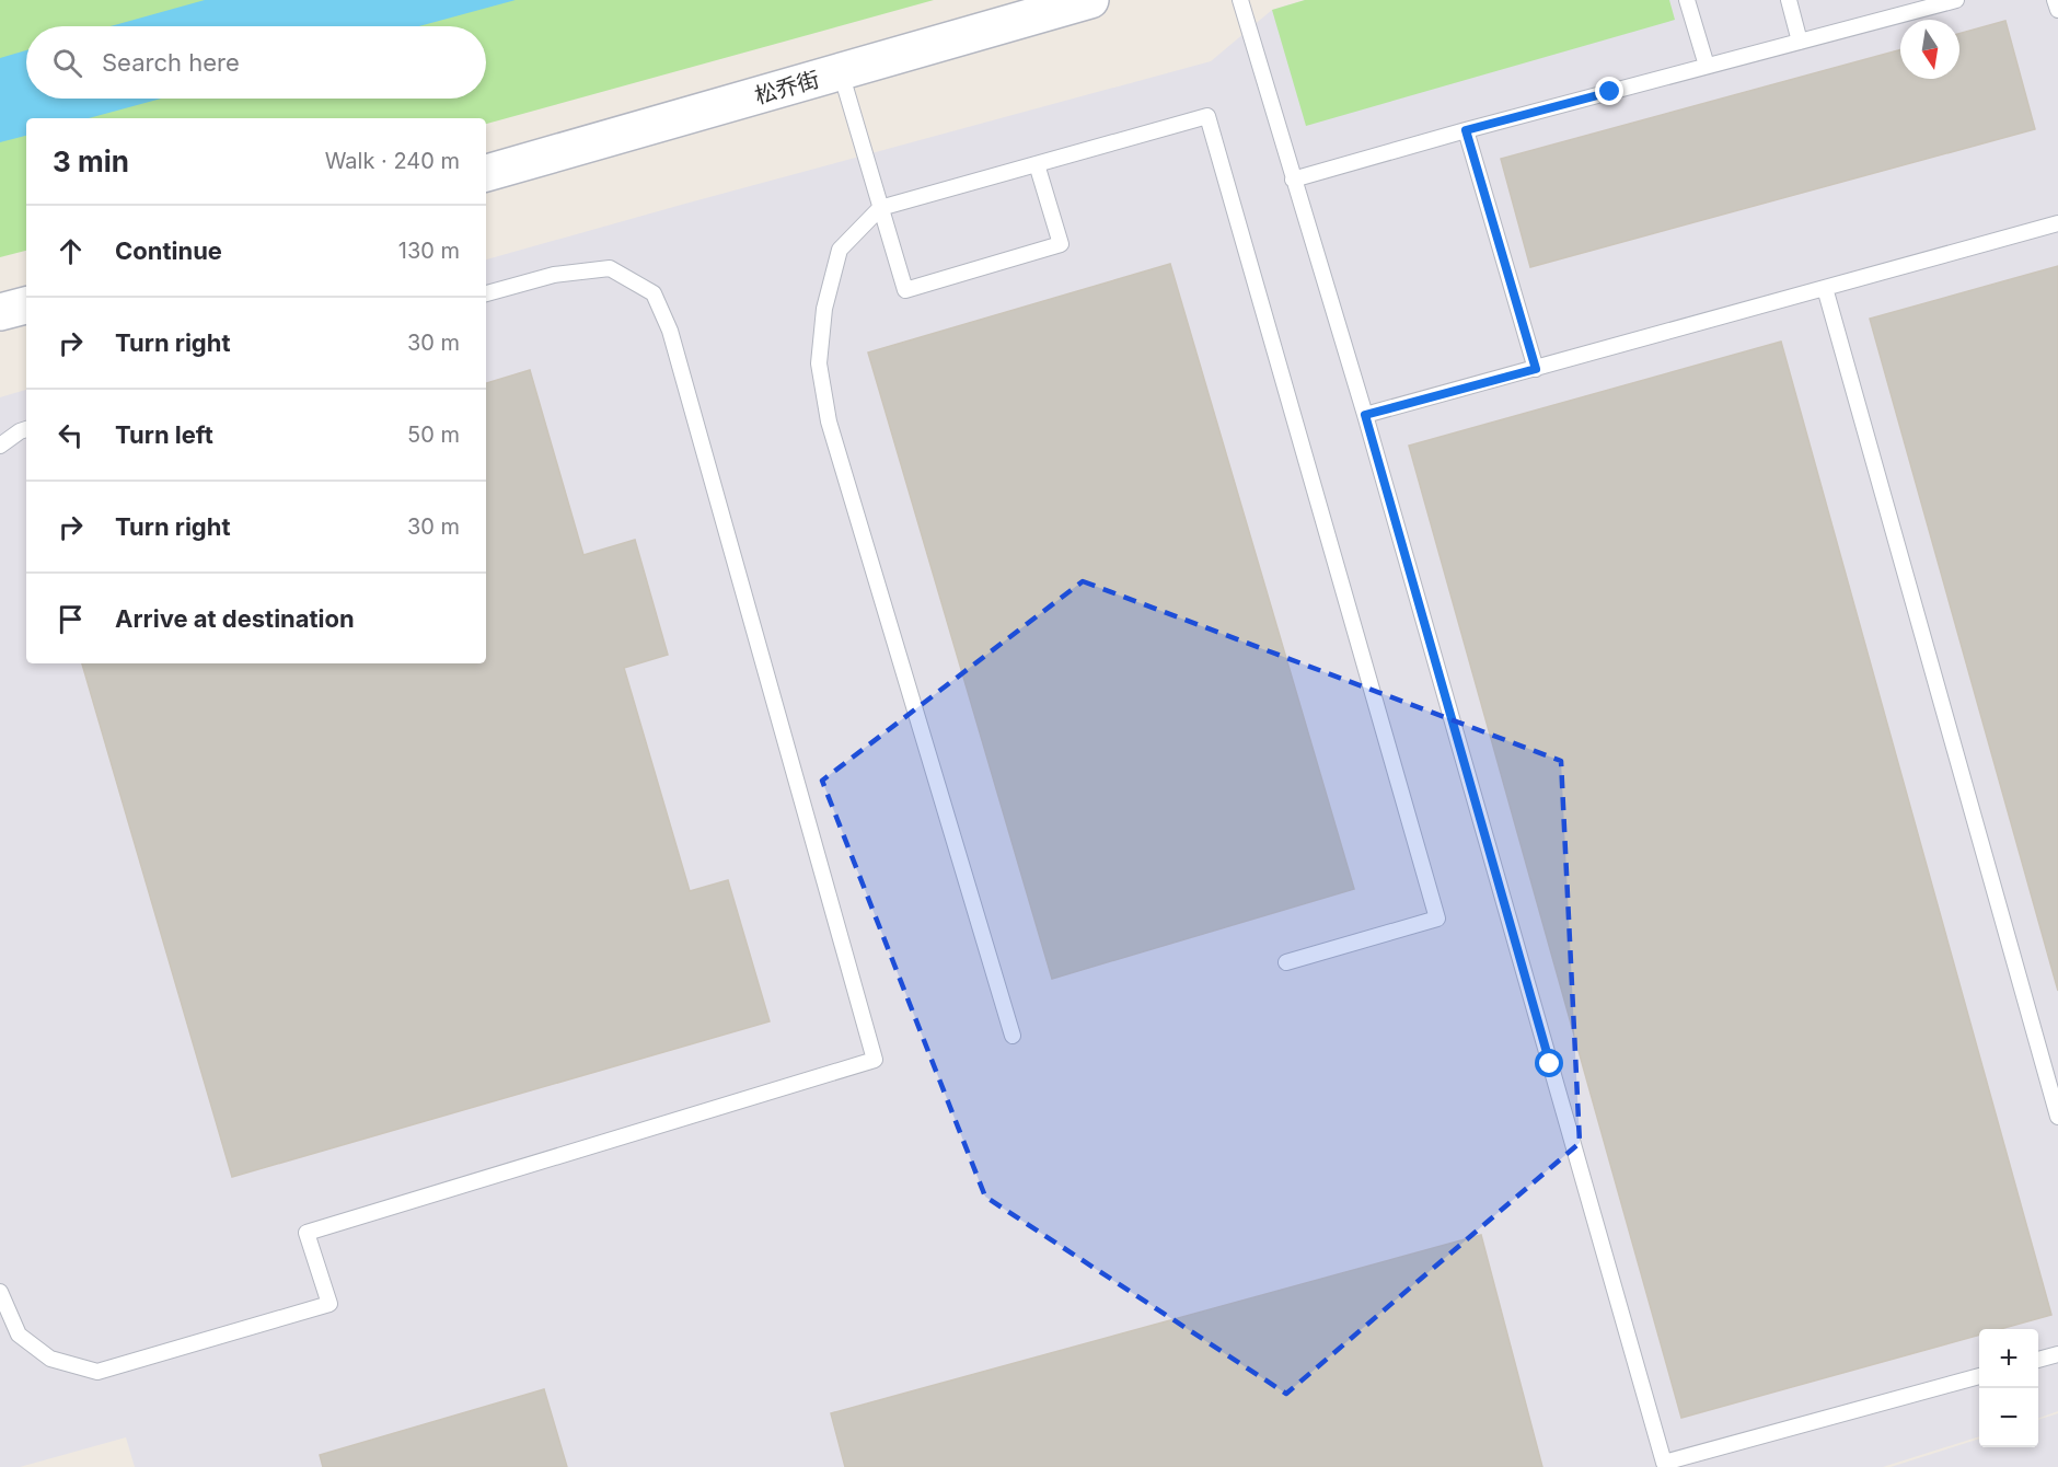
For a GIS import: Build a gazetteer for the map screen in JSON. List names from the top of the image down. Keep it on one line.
{"streets":{"street":["松乔街"]},"north":"bottom","page":{"search":"Search here","heading":["3 min","Walk · 240 m"],"list":[["Continue","130 m"],["Turn right","30 m"],["Turn left","50 m"],["Turn right","30 m"],"Arrive at destination"],"map_buttons":["+","−"]}}
